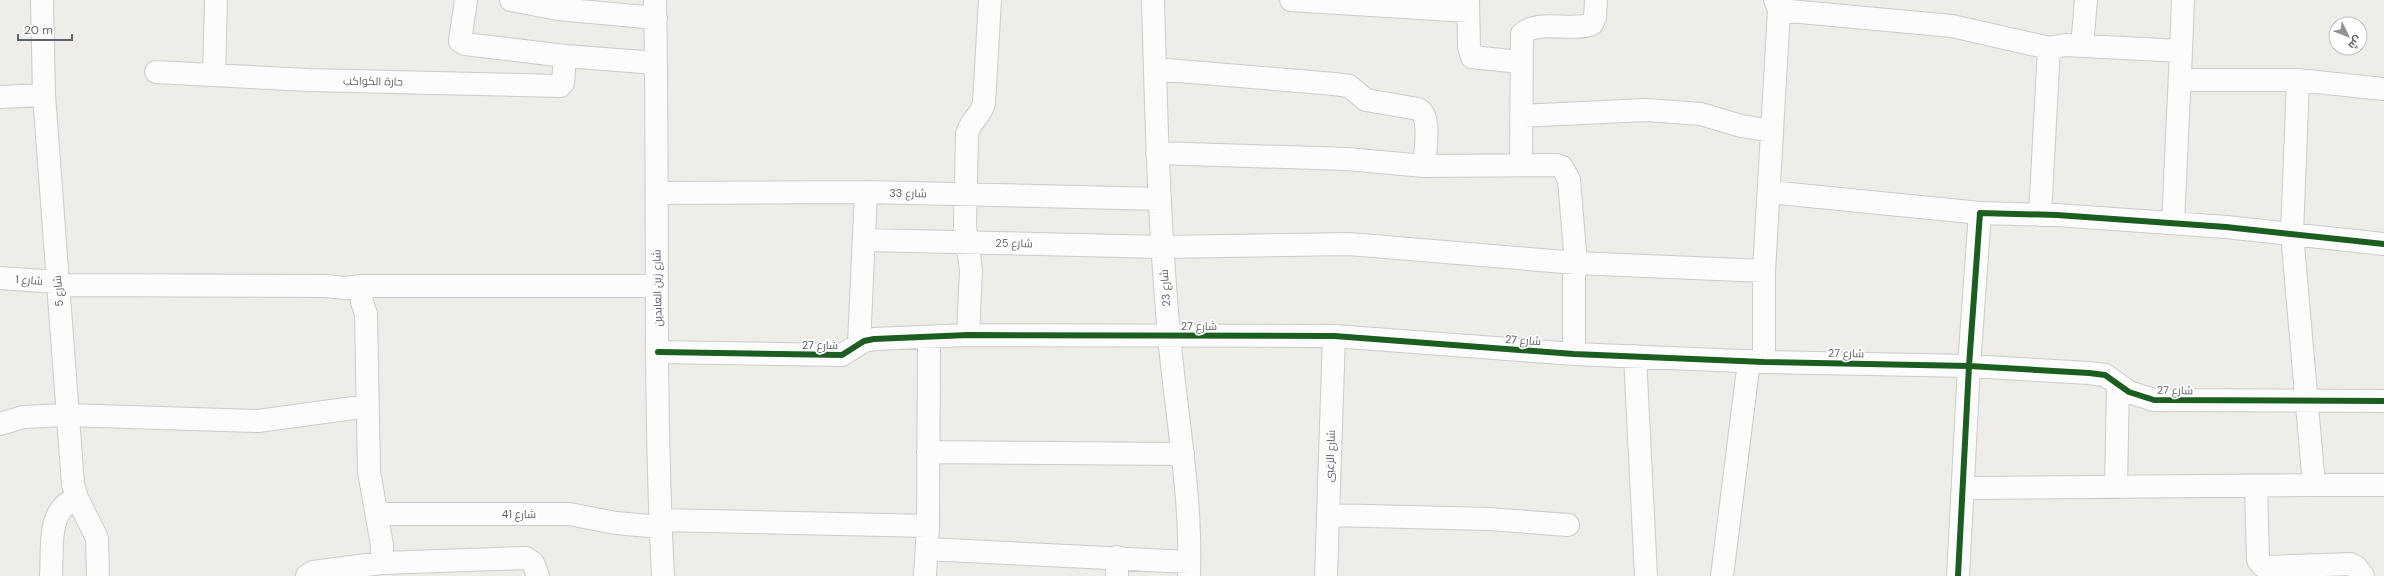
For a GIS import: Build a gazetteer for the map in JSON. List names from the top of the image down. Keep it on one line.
{"streets":{"street":["حارة الكواكب","شارع 33","شارع 25","شارع 1","شارع زين العابدين","شارع 23","شارع 5","شارع 27","شارع الزغبى","شارع 41"]},"crossings":[["شارع 33","شارع زين العابدين"],["شارع 33","شارع 23"],["شارع 25","شارع 23"],["شارع 1","شارع زين العابدين"],["شارع 1","شارع 5"],["شارع زين العابدين","شارع 27"],["شارع زين العابدين","شارع 41"],["شارع 23","شارع 27"],["شارع 27","شارع الزغبى"]],"scale_bar":"20 m","north":"bottom right"}
